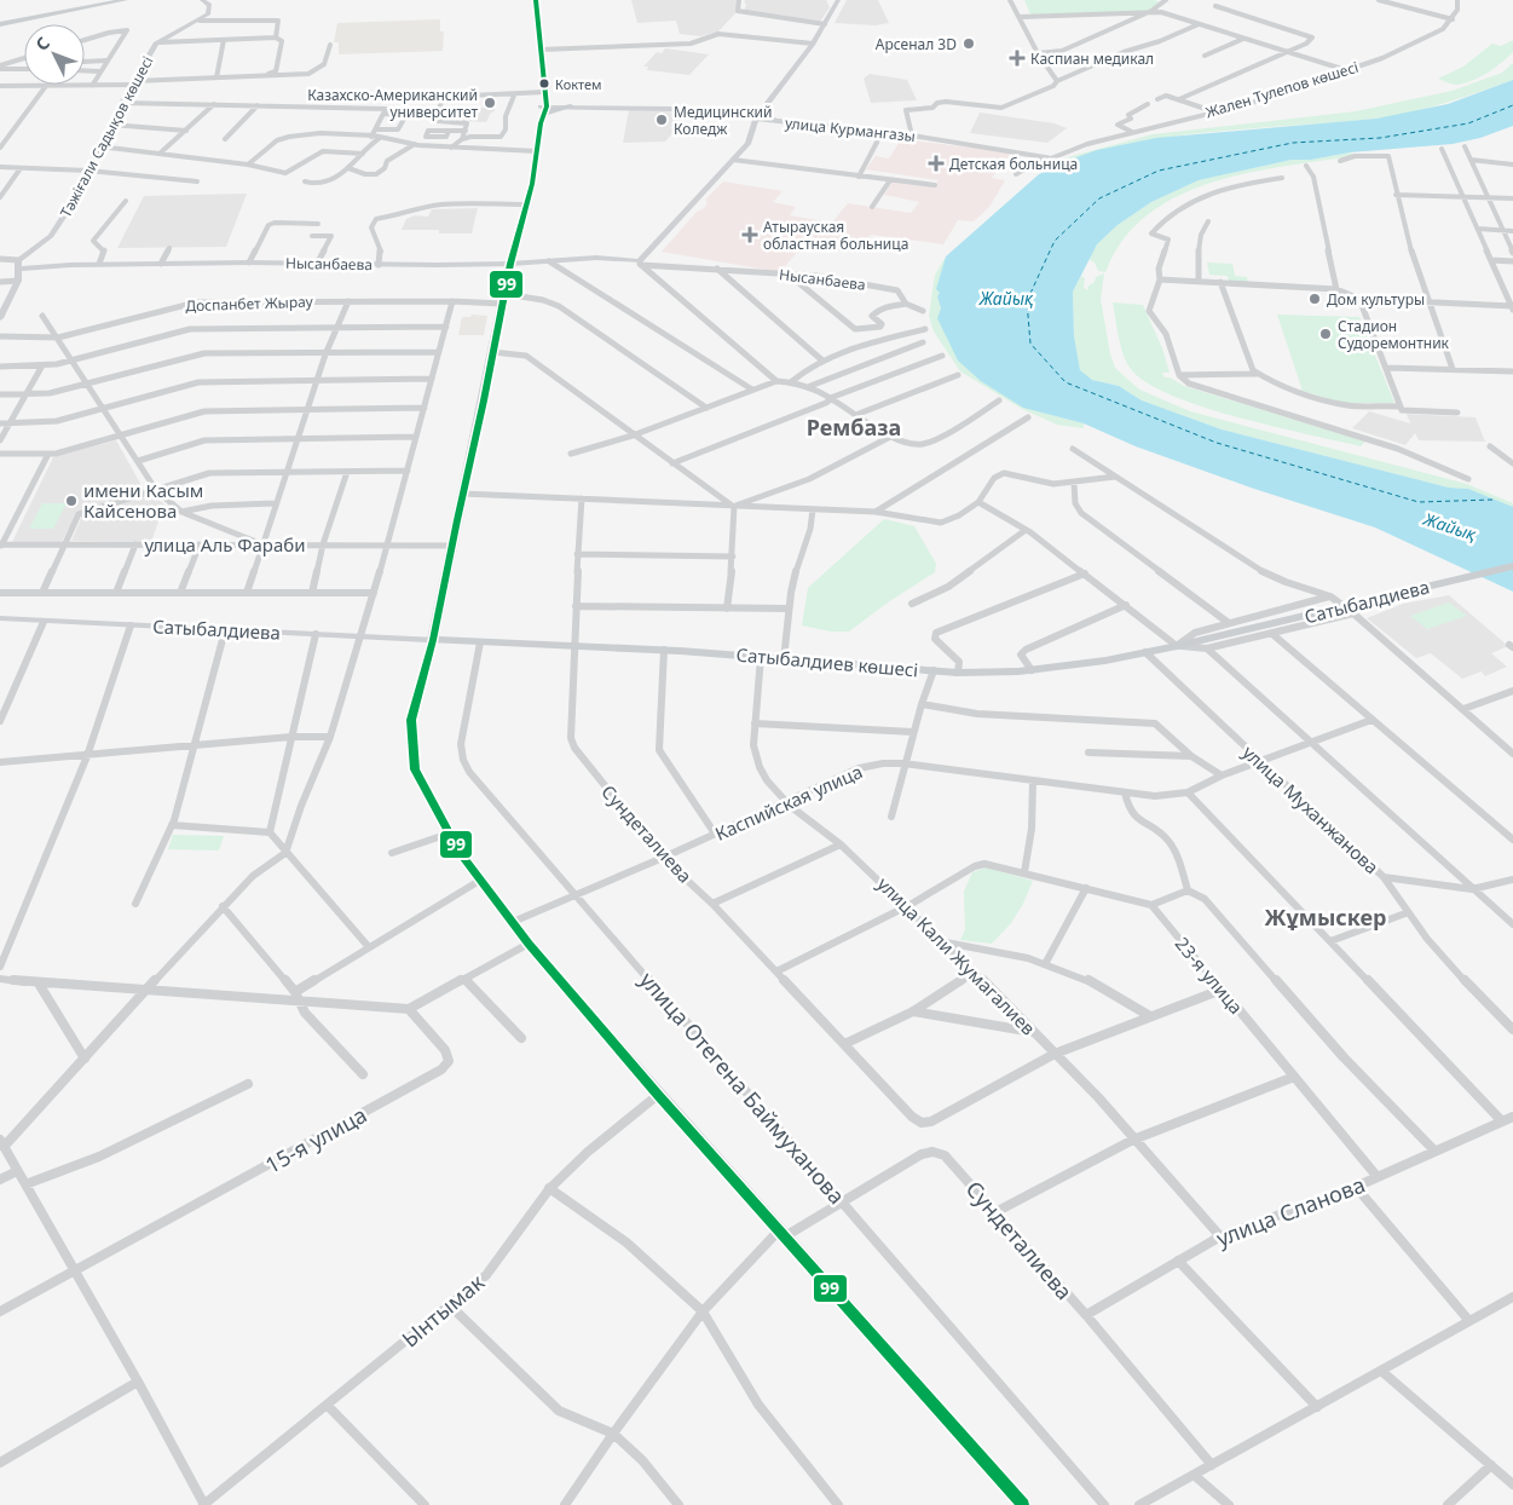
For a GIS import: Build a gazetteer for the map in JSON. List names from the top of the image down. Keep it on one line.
{"streets":{"main road":["Сатыбалдиева","Сатыбалдиев көшесі"],"street":["Жален Тулепов көшесі","улица Курмангазы","Тәжіғали Садықов көшесі","Нысанбаева","Доспанбет Жырау","улица Аль Фараби","Каспийская улица","улица Муханжанова","Сундеталиева","улица Кали Жумагалиев","23-я улица","улица Отегена Баймуханова","15-я улица","улица Сланова","Ынтымак"]},"crossings":[["Жален Тулепов көшесі","улица Курмангазы"],["Сатыбалдиева","Сатыбалдиев көшесі"],["Сатыбалдиев көшесі","улица Муханжанова"],["Сатыбалдиев көшесі","Сундеталиева"],["Сатыбалдиев көшесі","улица Кали Жумагалиев"],["Сатыбалдиев көшесі","улица Отегена Баймуханова"],["Каспийская улица","улица Муханжанова"],["Каспийская улица","Сундеталиева"],["Каспийская улица","улица Кали Жумагалиев"],["Каспийская улица","улица Отегена Баймуханова"],["Сундеталиева","улица Кали Жумагалиев"],["Сундеталиева","улица Отегена Баймуханова"],["Сундеталиева","улица Сланова"],["улица Кали Жумагалиев","улица Сланова"],["23-я улица","улица Сланова"]],"districts":["Рембаза","Жұмыскер"],"water":["Жайық"],"places":{"other":["Арсенал 3D","Коктем","Казахско-Американский университет","Медицинский Коледж","Дом культуры","Стадион Судоремонтник","имени Касым Кайсенова"],"health":["Каспиан медикал","Детская больница","Атырауская областная больница"]},"lines":["transit line 99"],"north":"top left"}
